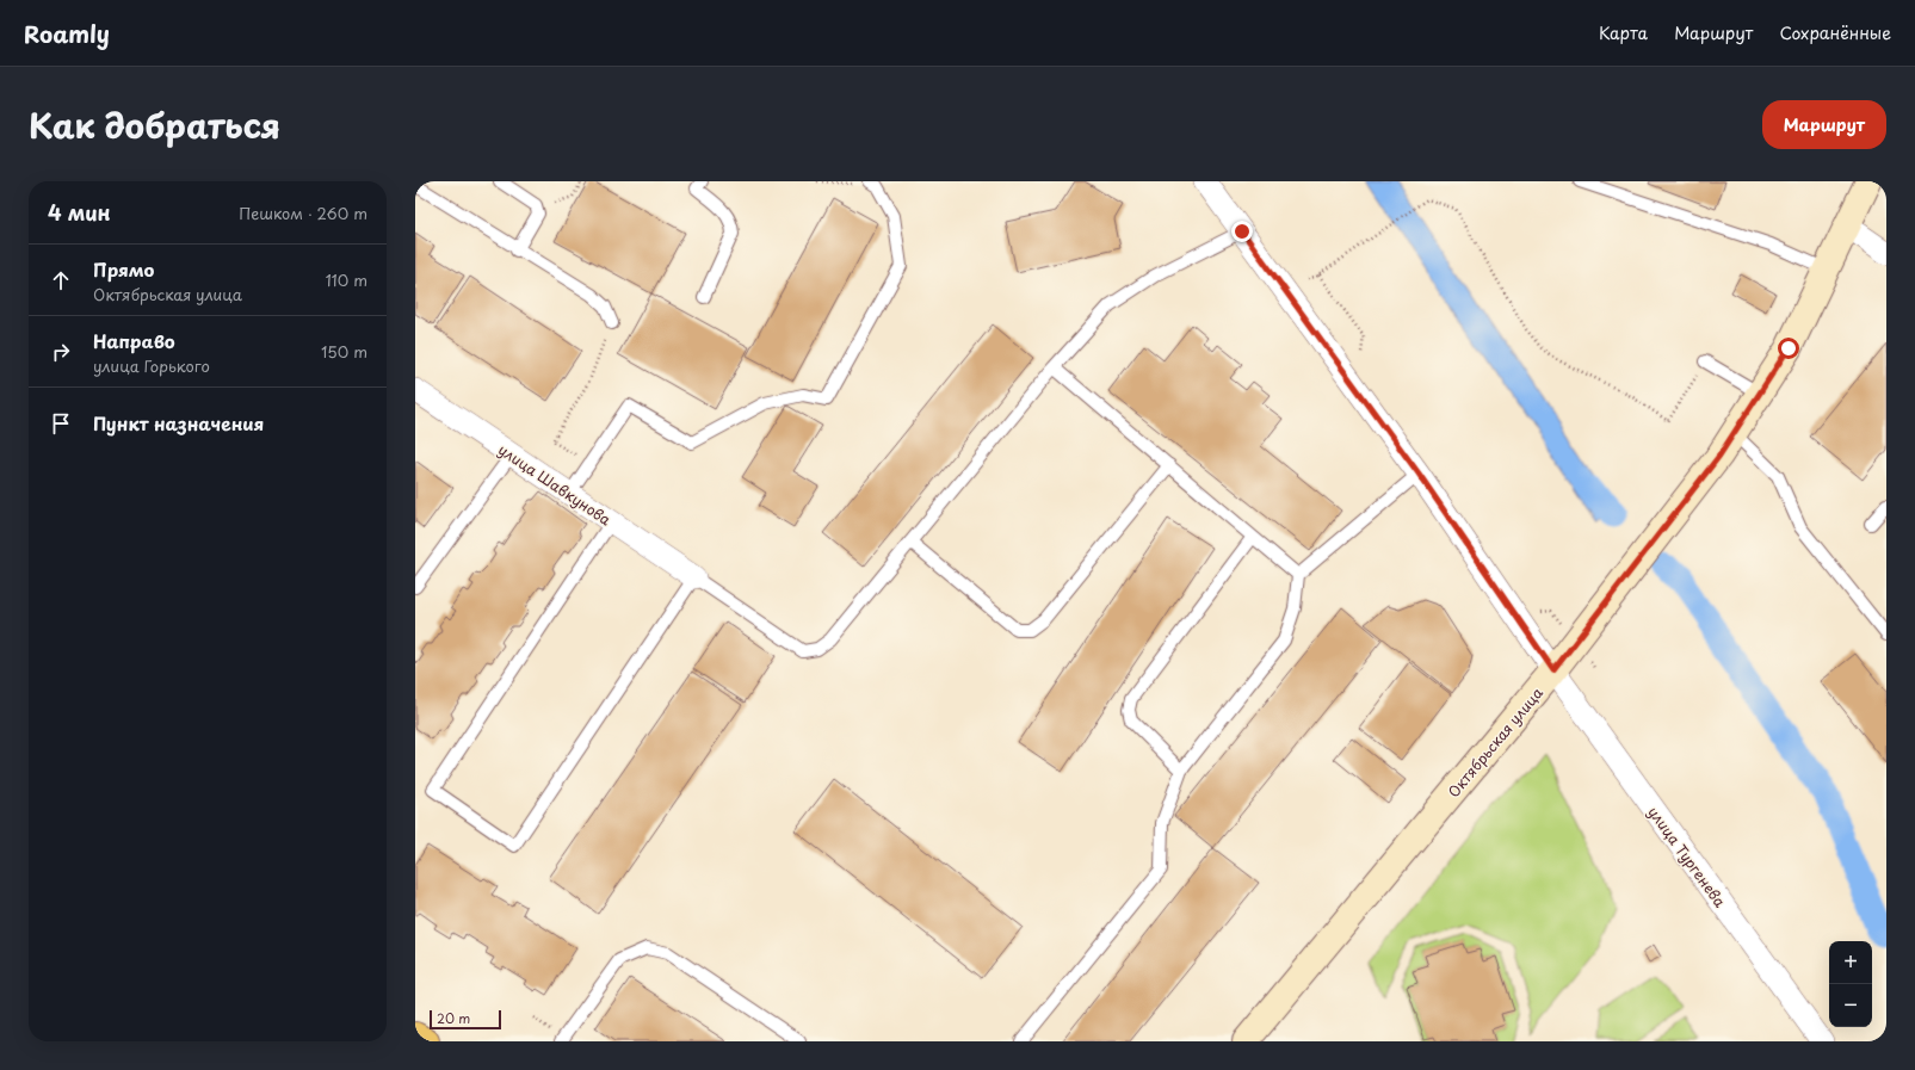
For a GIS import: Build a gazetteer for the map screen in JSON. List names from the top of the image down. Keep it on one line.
{"streets":{"street":["улица Шавкунова","Октябрьская улица","улица Тургенева"]},"crossings":[["Октябрьская улица","улица Тургенева"]],"scale_bar":"20 m","page":{"header":"Roamly","nav":["Карта","Маршрут","Сохранённые"],"title":"Как добраться","buttons":"Маршрут","heading":["4 мин","Пешком · 260 m"],"list":[["Прямо","Октябрьская улица","110 m"],["Направо","улица Горького","150 m"],"Пункт назначения"],"map_buttons":["+","−"],"scale":"20 m"}}
